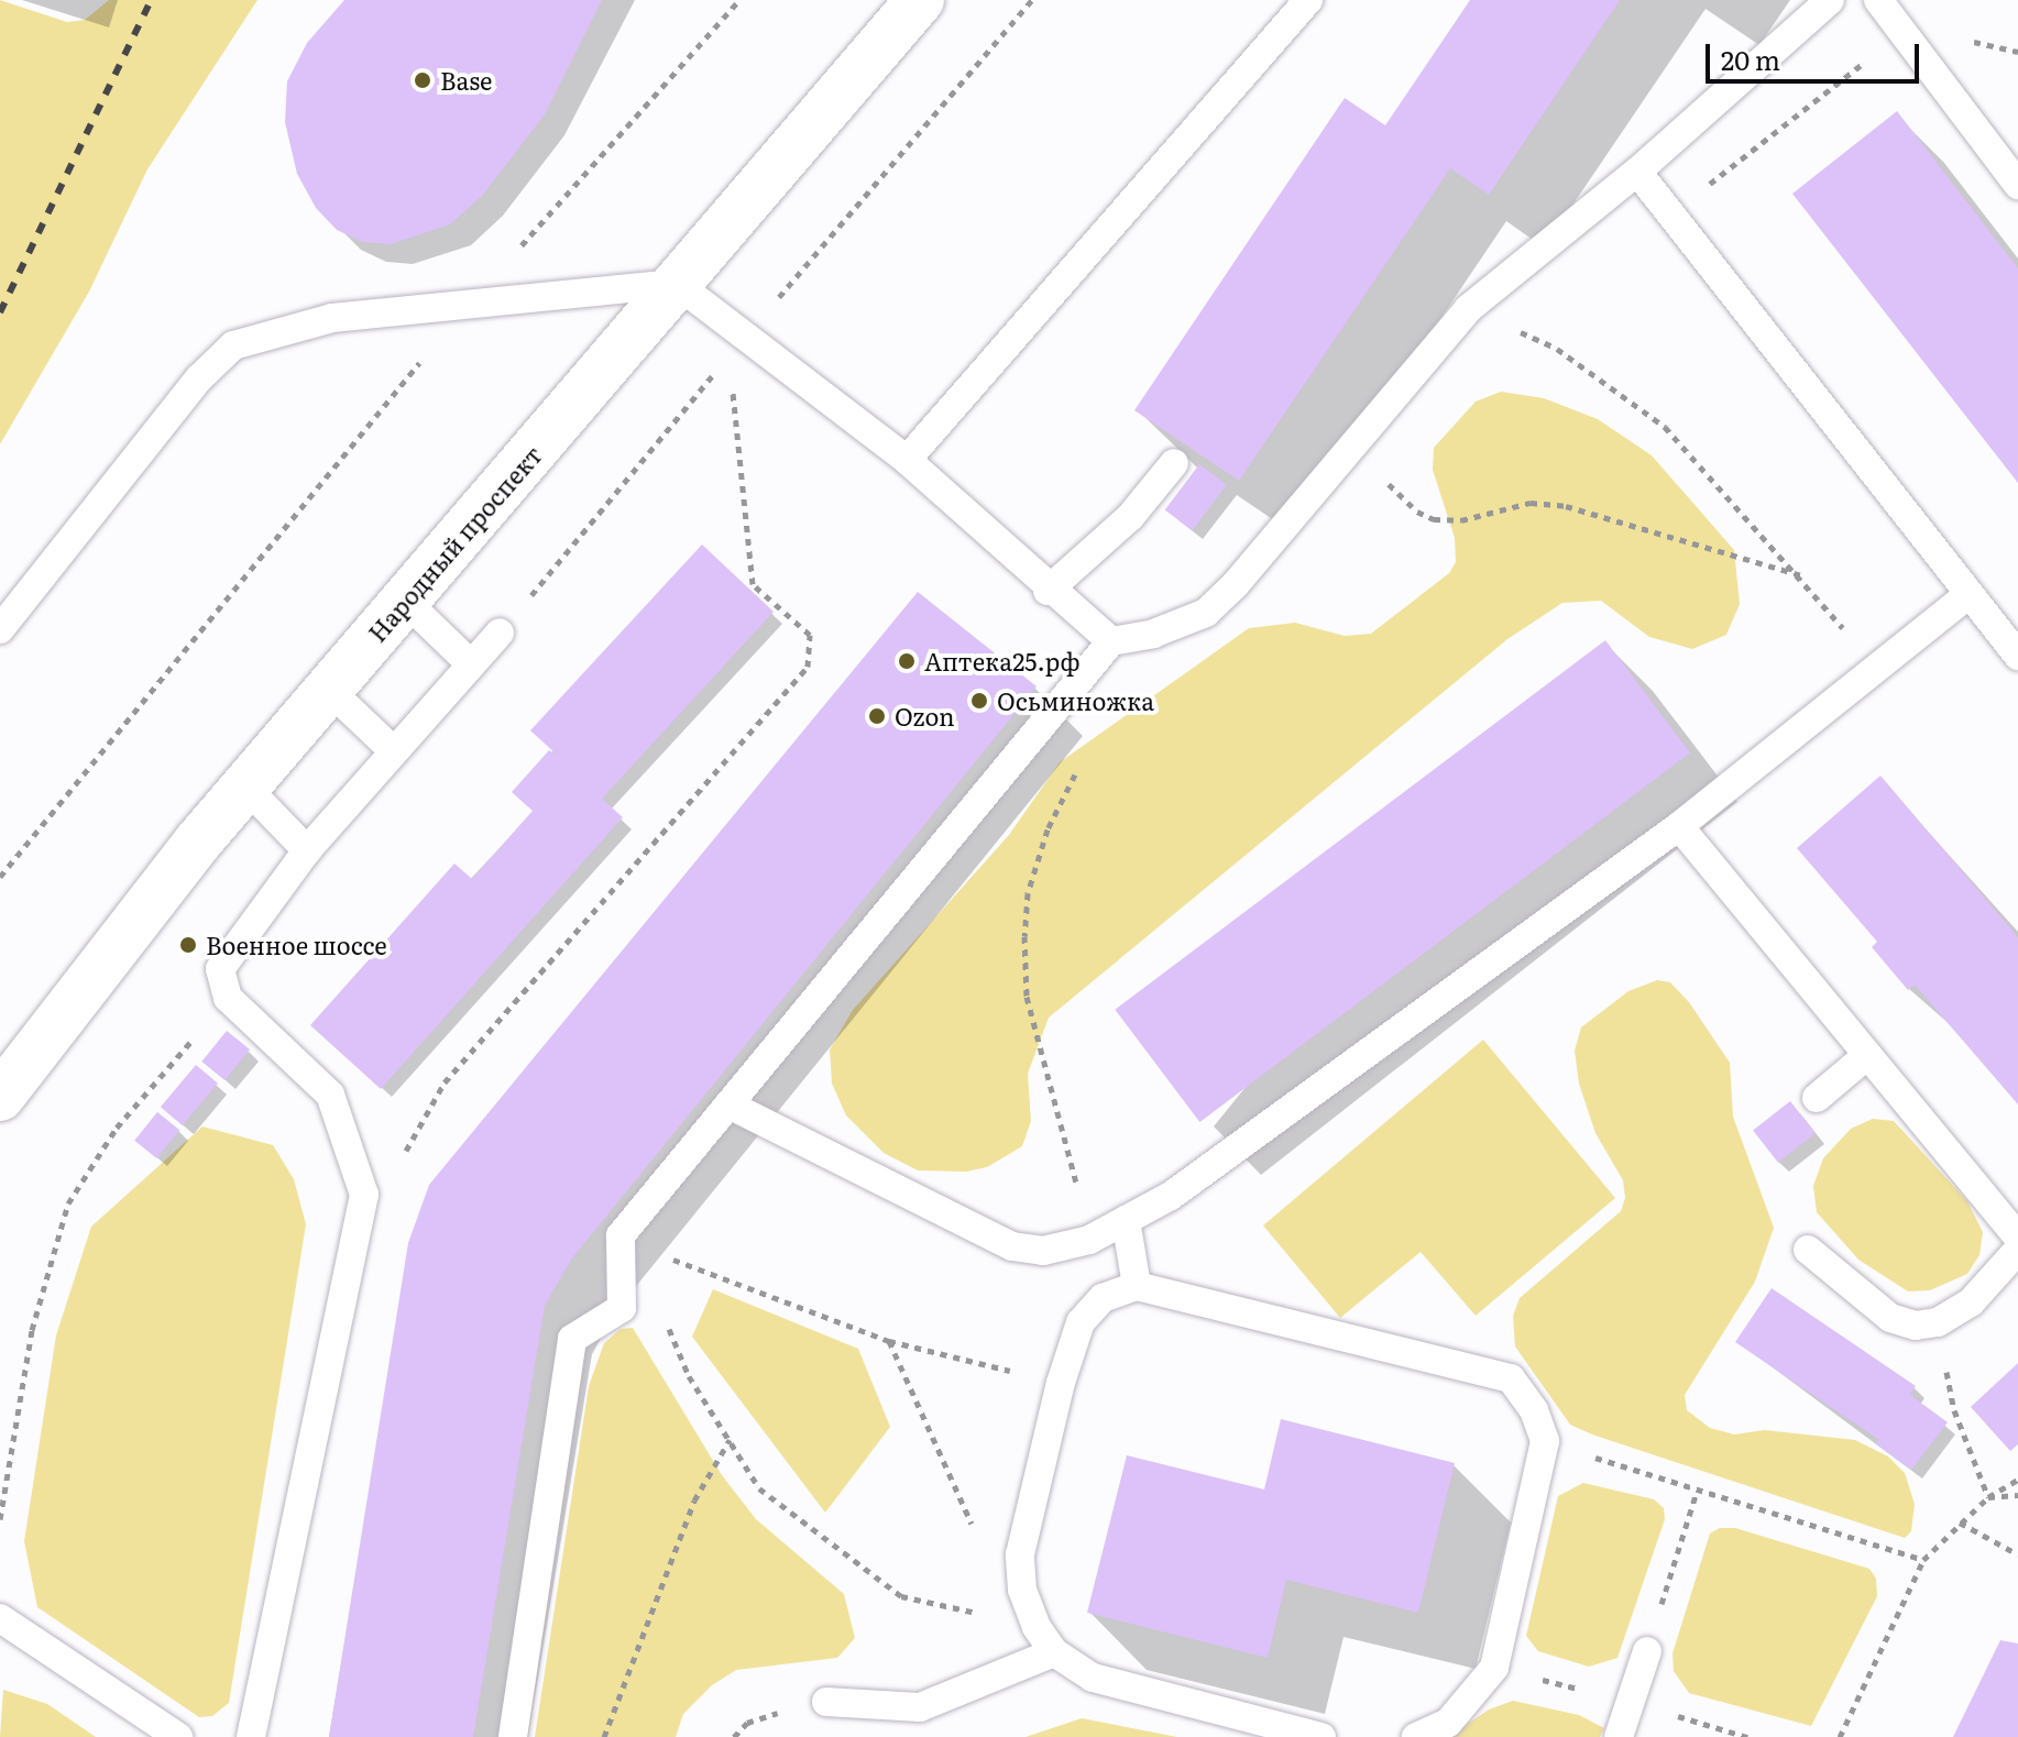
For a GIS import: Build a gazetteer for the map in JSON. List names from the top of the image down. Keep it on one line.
{"streets":{"main road":["Народный проспект"]},"places":["Base","Аптека25.рф","Осьминожка","Ozon","Военное шоссе"],"scale_bar":"20 m"}
